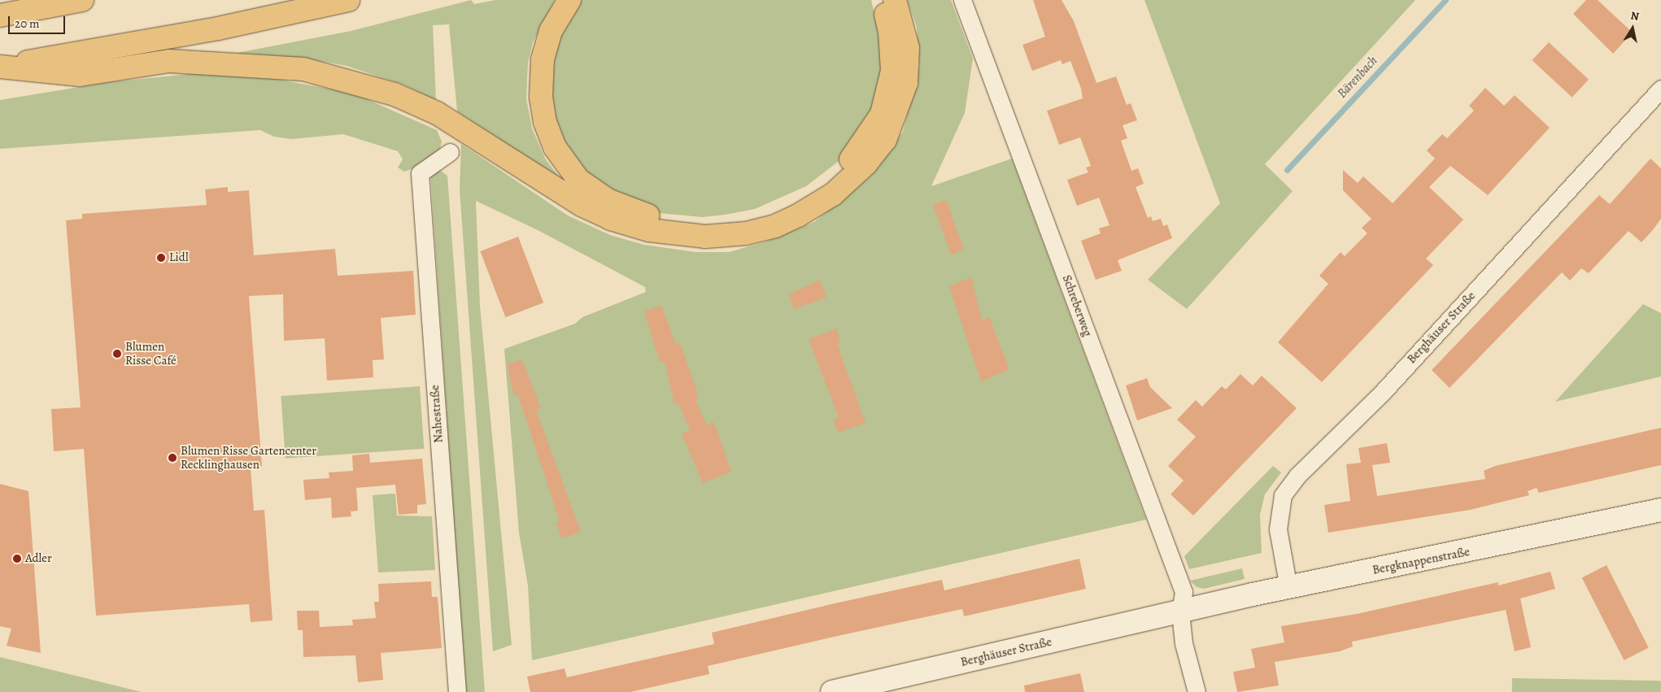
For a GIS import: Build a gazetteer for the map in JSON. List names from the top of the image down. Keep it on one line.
{"streets":{"street":["Schreberweg","Berghäuser Straße","Nahestraße","Bergknappenstraße"]},"crossings":[["Schreberweg","Berghäuser Straße"],["Schreberweg","Bergknappenstraße"],["Berghäuser Straße","Bergknappenstraße"]],"water":["Bärenbach"],"places":["Lidl","Blumen Risse Café","Blumen Risse Gartencenter Recklinghausen","Adler"],"scale_bar":"20 m","north":"top"}
